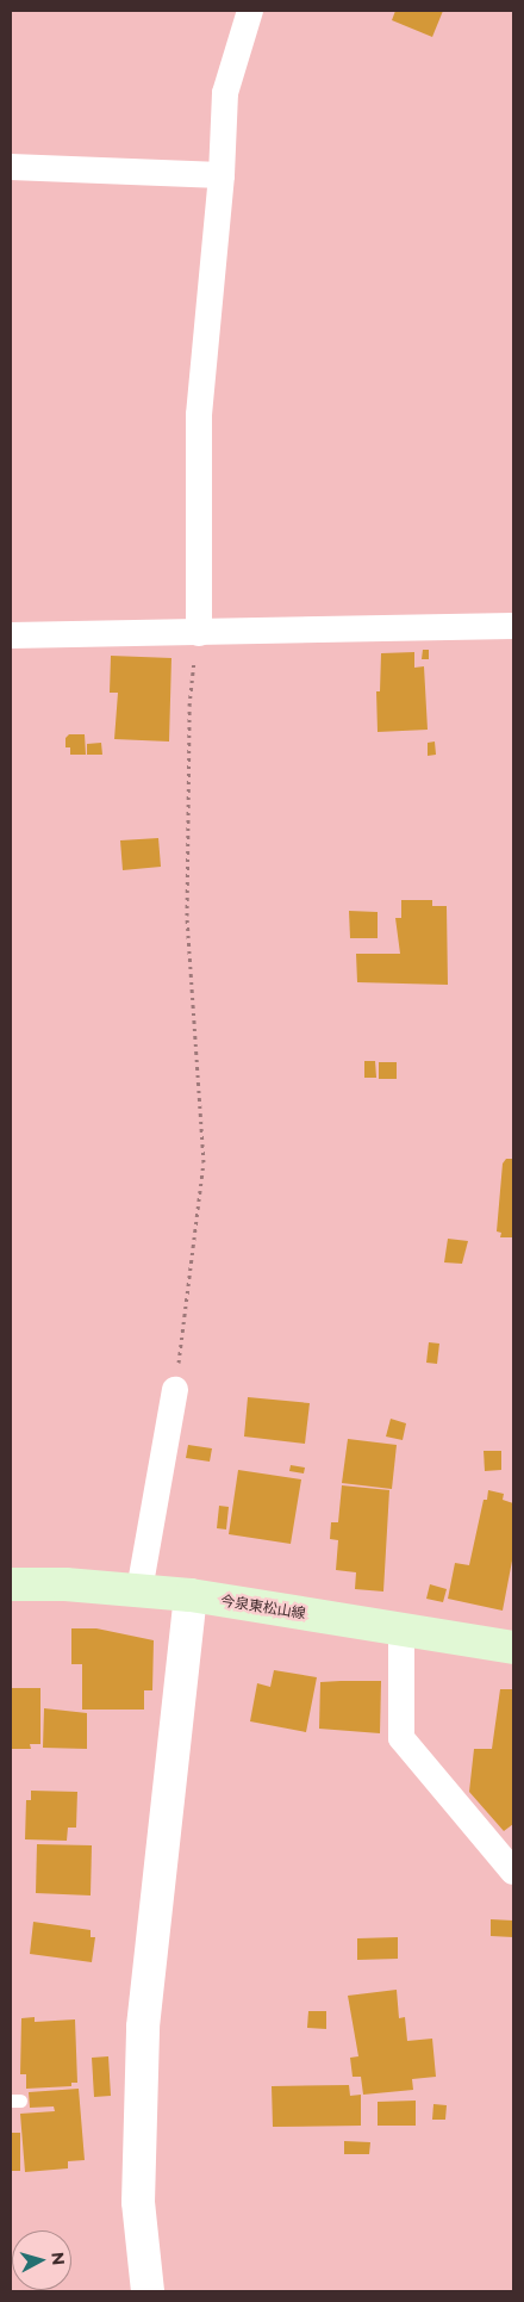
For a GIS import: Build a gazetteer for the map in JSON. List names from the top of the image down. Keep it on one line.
{"streets":{"main road":["今泉東松山線"]},"north":"right"}
